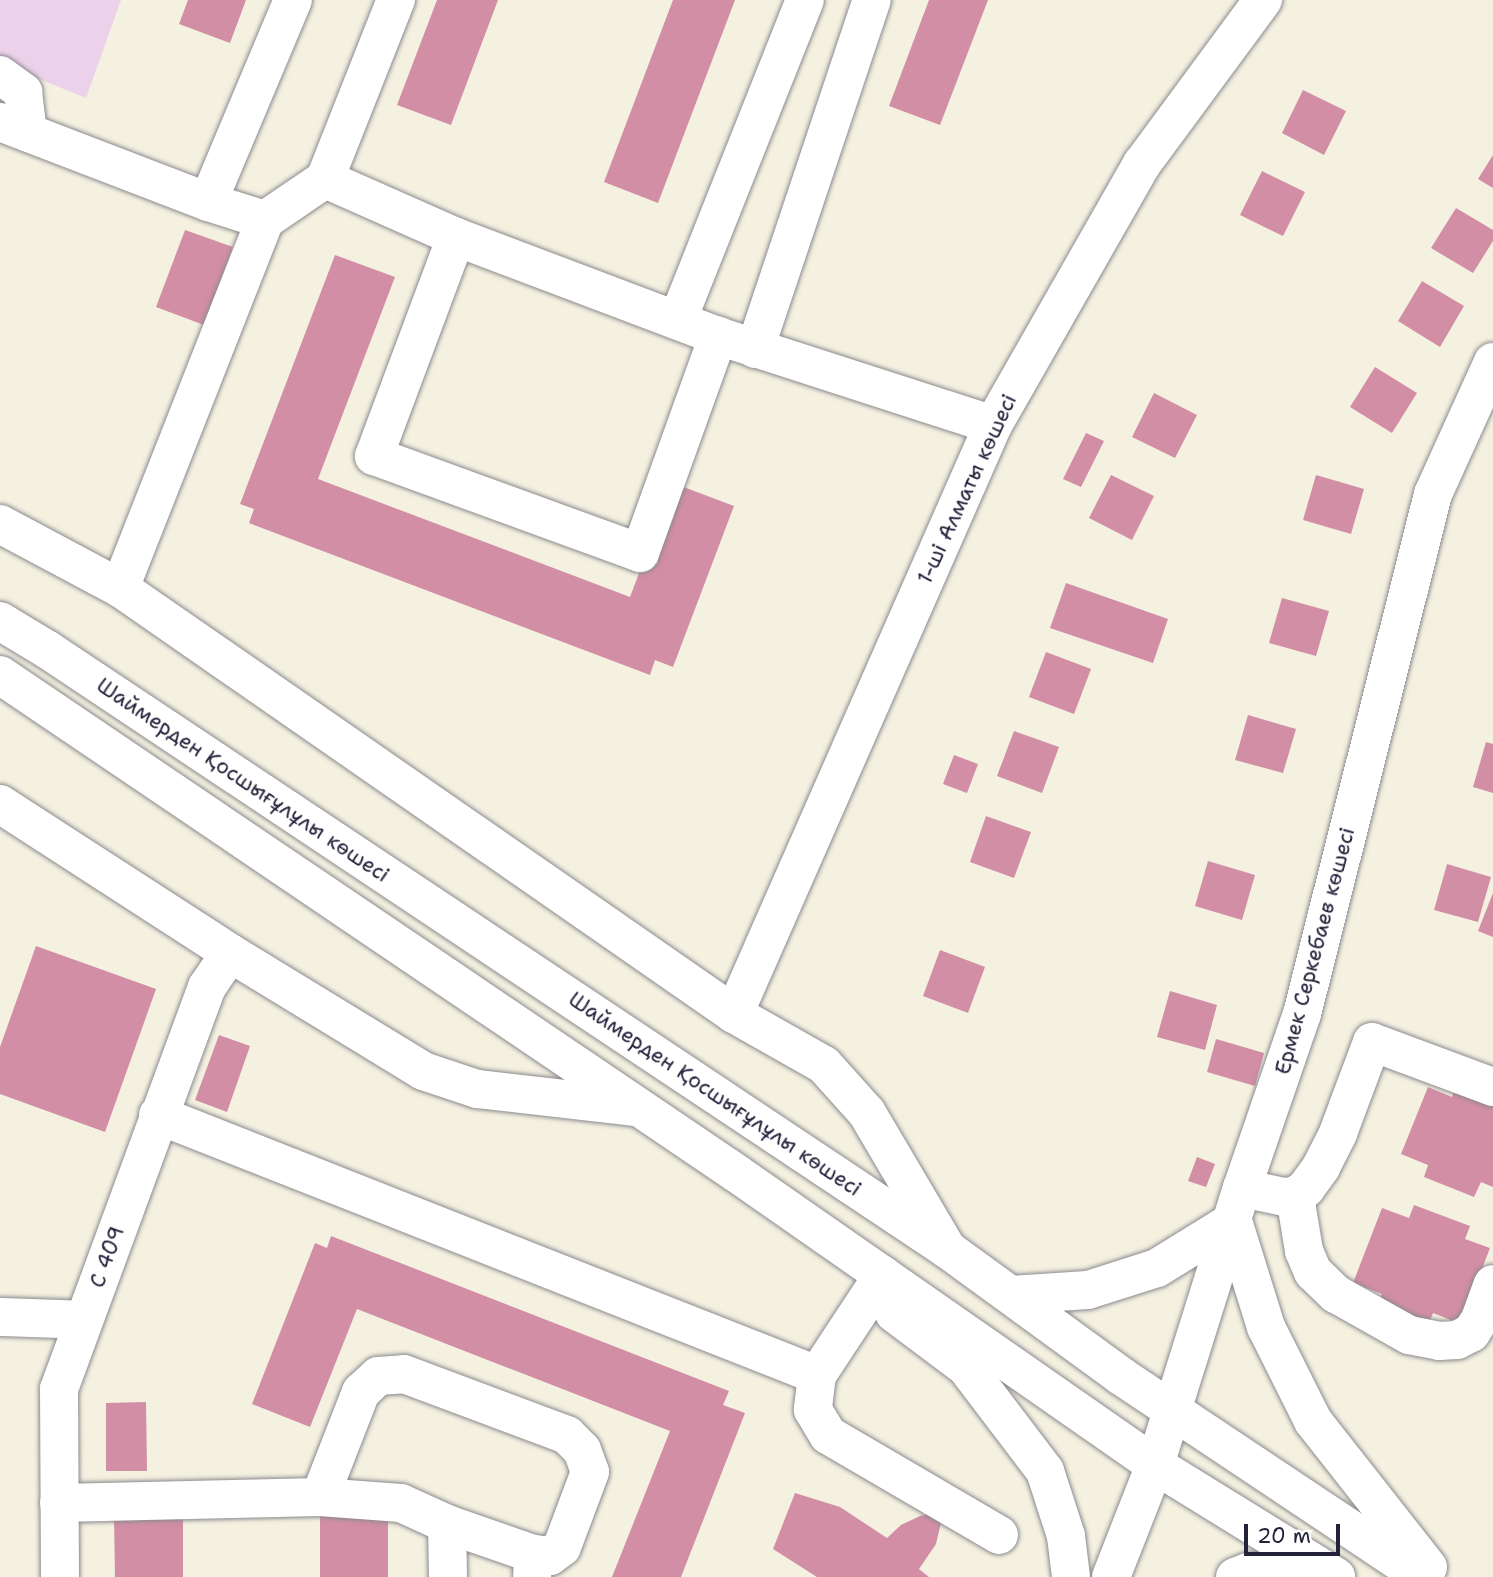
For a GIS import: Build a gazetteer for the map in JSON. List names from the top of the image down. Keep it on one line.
{"streets":{"street":["1-ші Алматы көшесі","Шаймерден Қосшығұлұлы көшесі","Ермек Серкебаев көшесі","С 409"]},"crossings":[["Шаймерден Қосшығұлұлы көшесі","Ермек Серкебаев көшесі"]],"scale_bar":"20 m"}
